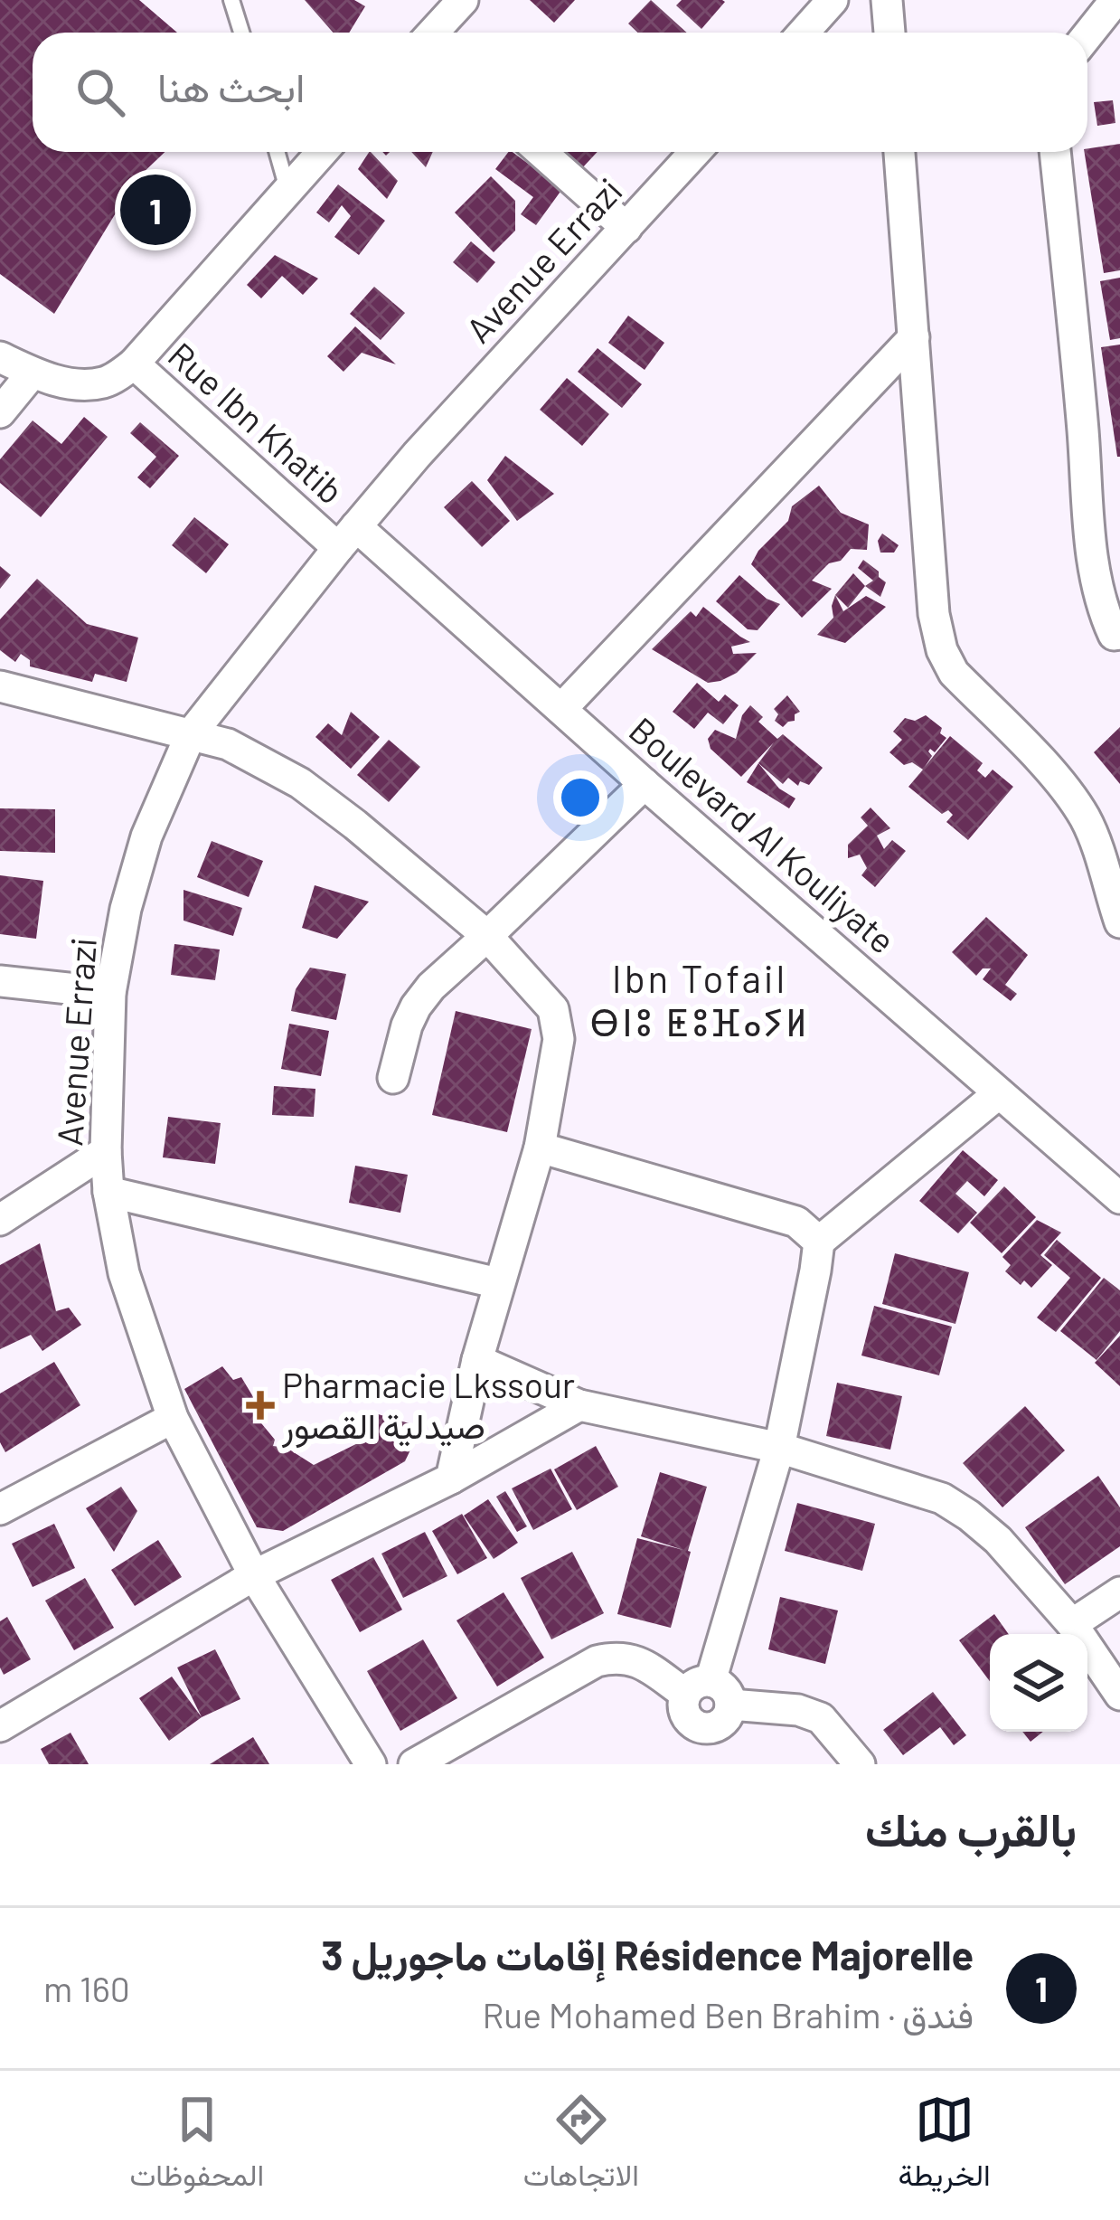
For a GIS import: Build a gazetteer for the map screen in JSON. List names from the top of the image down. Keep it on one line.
{"streets":{"street":["Avenue Errazi","Rue Ibn Khatib","Boulevard Al Kouliyate"]},"crossings":[["Avenue Errazi","Rue Ibn Khatib"],["Avenue Errazi","Boulevard Al Kouliyate"],["Rue Ibn Khatib","Boulevard Al Kouliyate"]],"districts":["Ibn Tofail ⴱⵏⵓ ⵟⵓⴼⴰⵢⵍ"],"places":{"health":["Pharmacie Lkssour صيدلية القصور"]},"page":{"search":"ابحث هنا","pins":"1","heading":"بالقرب منك","list":[{"mark":"1","name":"Résidence Majorelle إقامات ماجوريل 3","note":"فندق · Rue Mohamed Ben Brahim","value":"160 m"}],"nav":["الخريطة","الاتجاهات","المحفوظات"]}}
